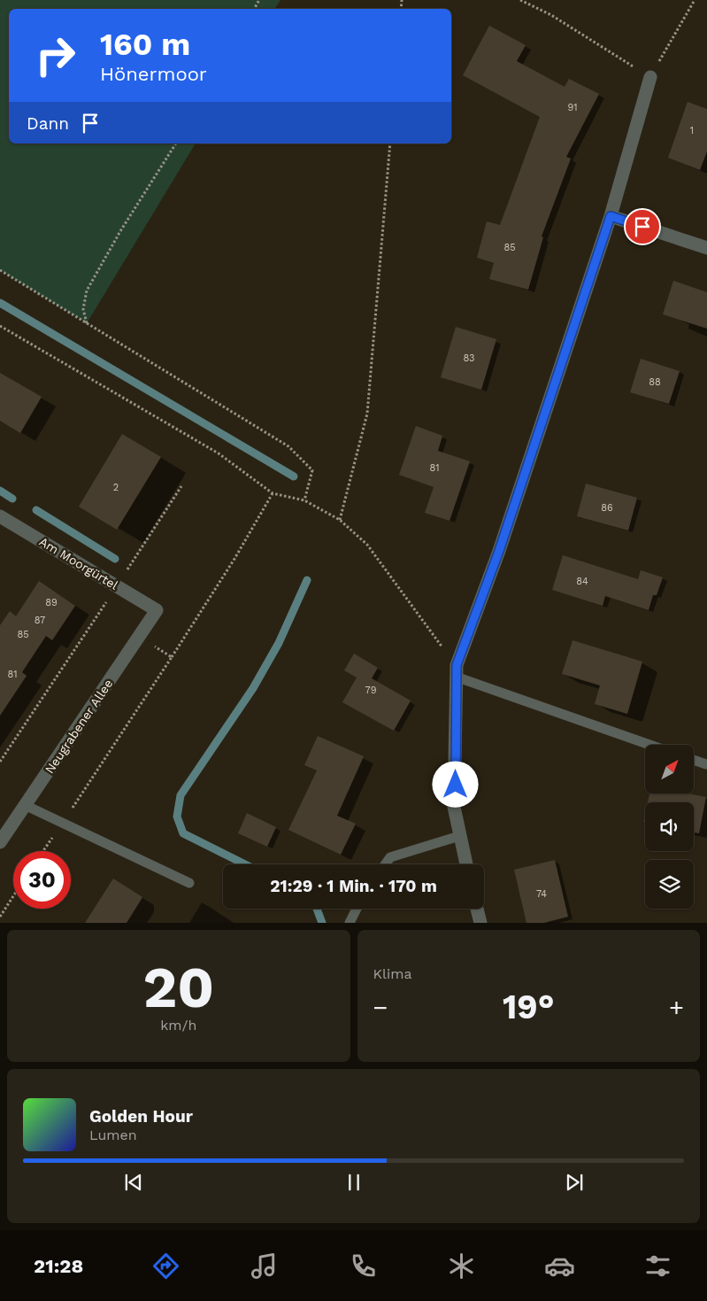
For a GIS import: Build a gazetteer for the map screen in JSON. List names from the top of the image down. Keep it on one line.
{"streets":{"street":["Am Moorgürtel","Neugrabener Allee"]},"crossings":[["Am Moorgürtel","Neugrabener Allee"]],"house_numbers":["91","1","85","83","88","81","2","86","84","89","87","85","81","79","74"],"north":"top right","page":{"turn":["160 m","Hönermoor"],"then":"Dann","limit":"30","trip":"21:29 · 1 Min. · 170 m","tile":[["20","km/h"],"Klima"],"heat":["−","19°","+"],"song":["Golden Hour","Lumen"],"tabs":"21:28"}}
